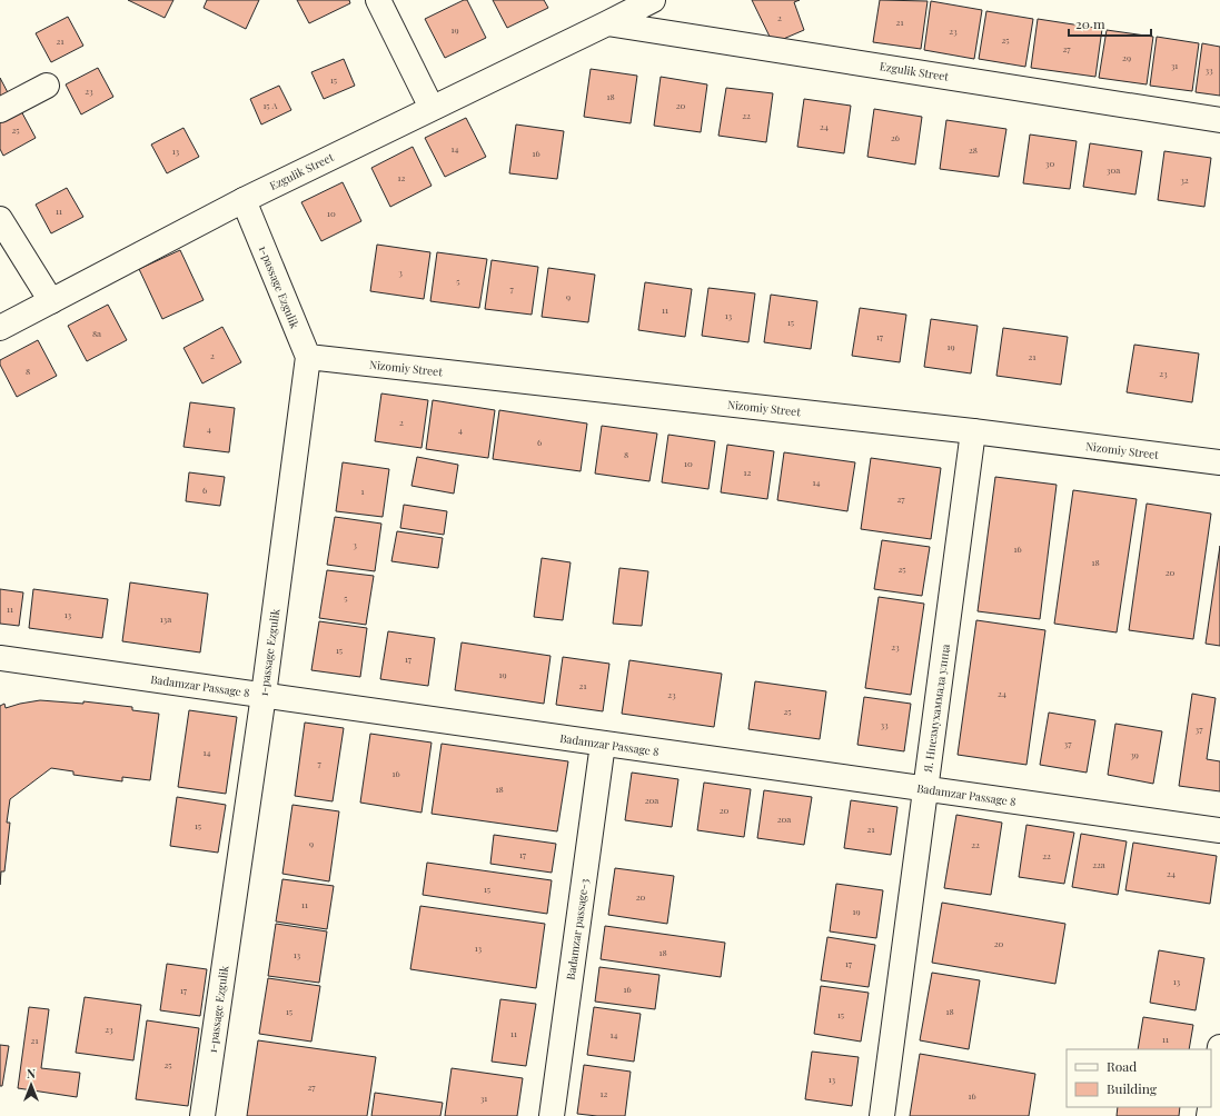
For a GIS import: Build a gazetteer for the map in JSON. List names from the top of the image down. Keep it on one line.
{"streets":{"street":["Ezgulik Street","1-passage Ezgulik","Nizomiy Street","Badamzar Passage 8","Я. Ниезмухаммада улица","Badamzar passage-3"]},"crossings":[["Ezgulik Street","1-passage Ezgulik"],["1-passage Ezgulik","Nizomiy Street"],["1-passage Ezgulik","Badamzar Passage 8"],["Nizomiy Street","Я. Ниезмухаммада улица"],["Badamzar Passage 8","Я. Ниезмухаммада улица"],["Badamzar Passage 8","Badamzar passage-3"]],"house_numbers":["2","21","19","23","25","21","27","29","31","33","15","23","18","15 А","20","22","24","25","26","14","28","13","16","30","30a","12","32","11","10","3","5","7","9","11","13","15","8a","17","19","2","21","8","23","2","4","4","6","8","10","12","14","6","1","27","3","16","18","25","20","5","11","13","13a","23","15","17","19","21","24","23","25","33","37","37","14","39","7","16","18","20a","20","20a","15","21","9","22","17","22","22a","24","15","20","11","19","20","13","18","13","17","13","16","17","15","18","15","23","11","14","11","21","25","13","27","12","16","31"],"legend":["Road","Building"],"scale_bar":"20 m","north":"top"}
